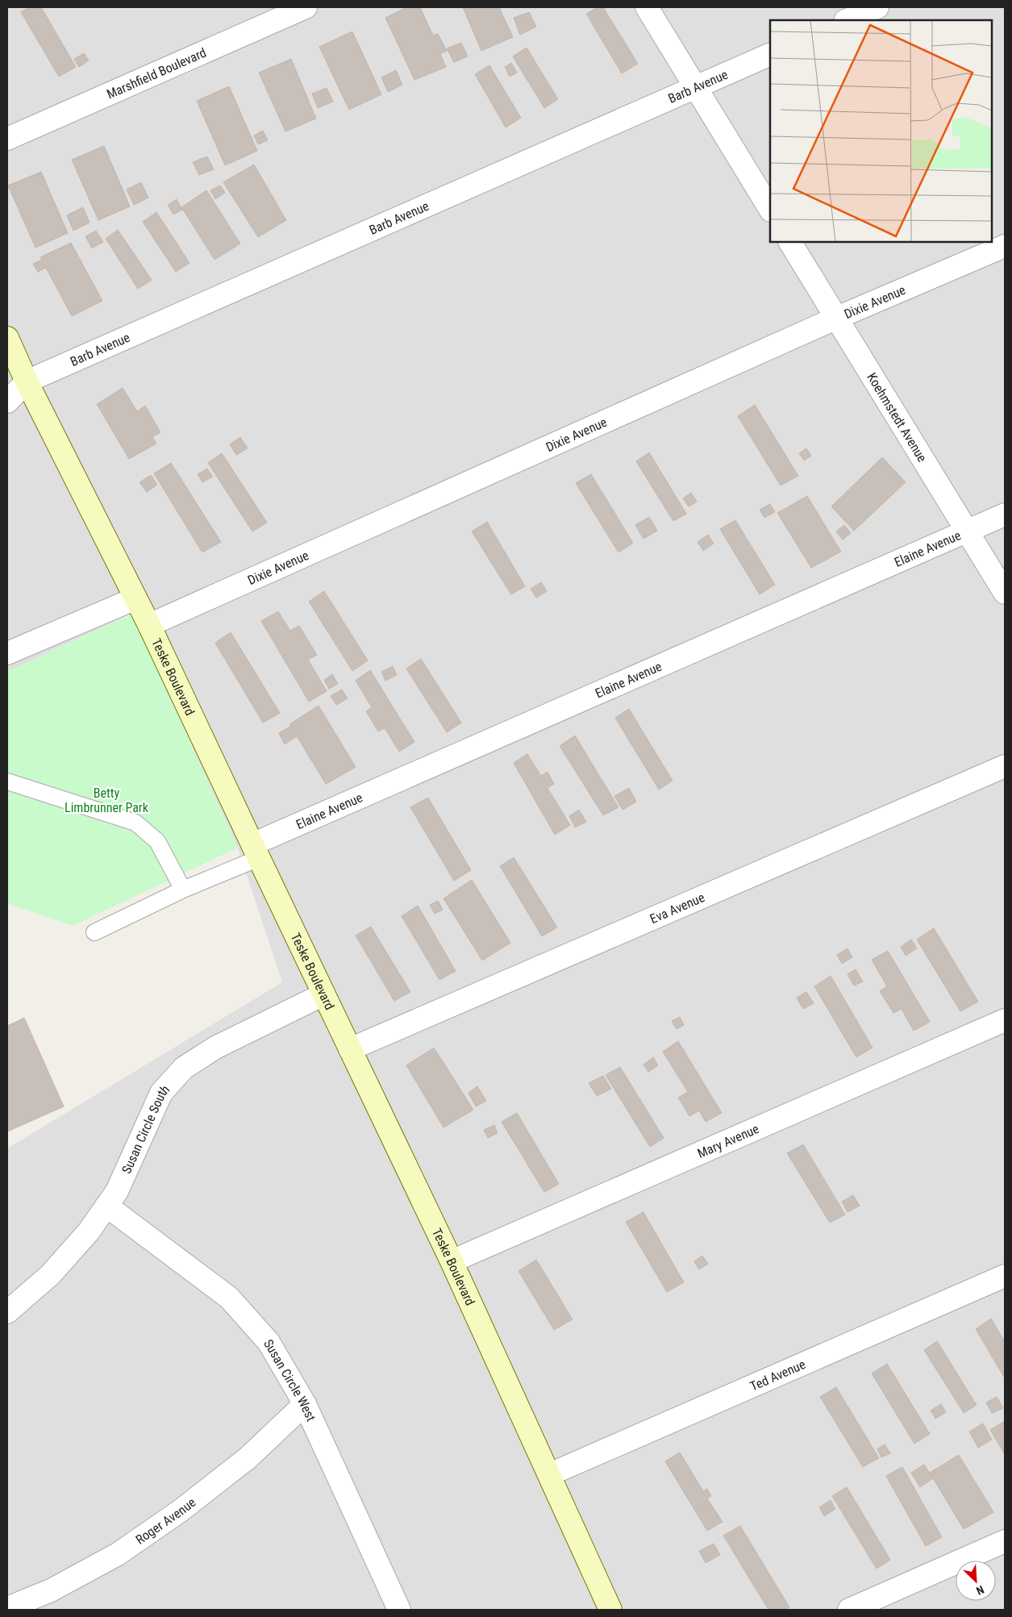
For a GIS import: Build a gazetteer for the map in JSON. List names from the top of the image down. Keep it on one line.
{"streets":{"street":["Marshfield Boulevard","Barb Avenue","Dixie Avenue","Koehmstedt Avenue","Elaine Avenue","Teske Boulevard","Eva Avenue","Susan Circle South","Mary Avenue","Ted Avenue","Susan Circle West","Roger Avenue"]},"crossings":[["Barb Avenue","Teske Boulevard"],["Dixie Avenue","Koehmstedt Avenue"],["Dixie Avenue","Teske Boulevard"],["Koehmstedt Avenue","Elaine Avenue"],["Elaine Avenue","Teske Boulevard"],["Teske Boulevard","Eva Avenue"],["Teske Boulevard","Susan Circle South"],["Teske Boulevard","Mary Avenue"],["Teske Boulevard","Ted Avenue"],["Susan Circle South","Susan Circle West"],["Susan Circle West","Roger Avenue"]],"parks":["Betty Limbrunner Park"],"north":"bottom right"}
